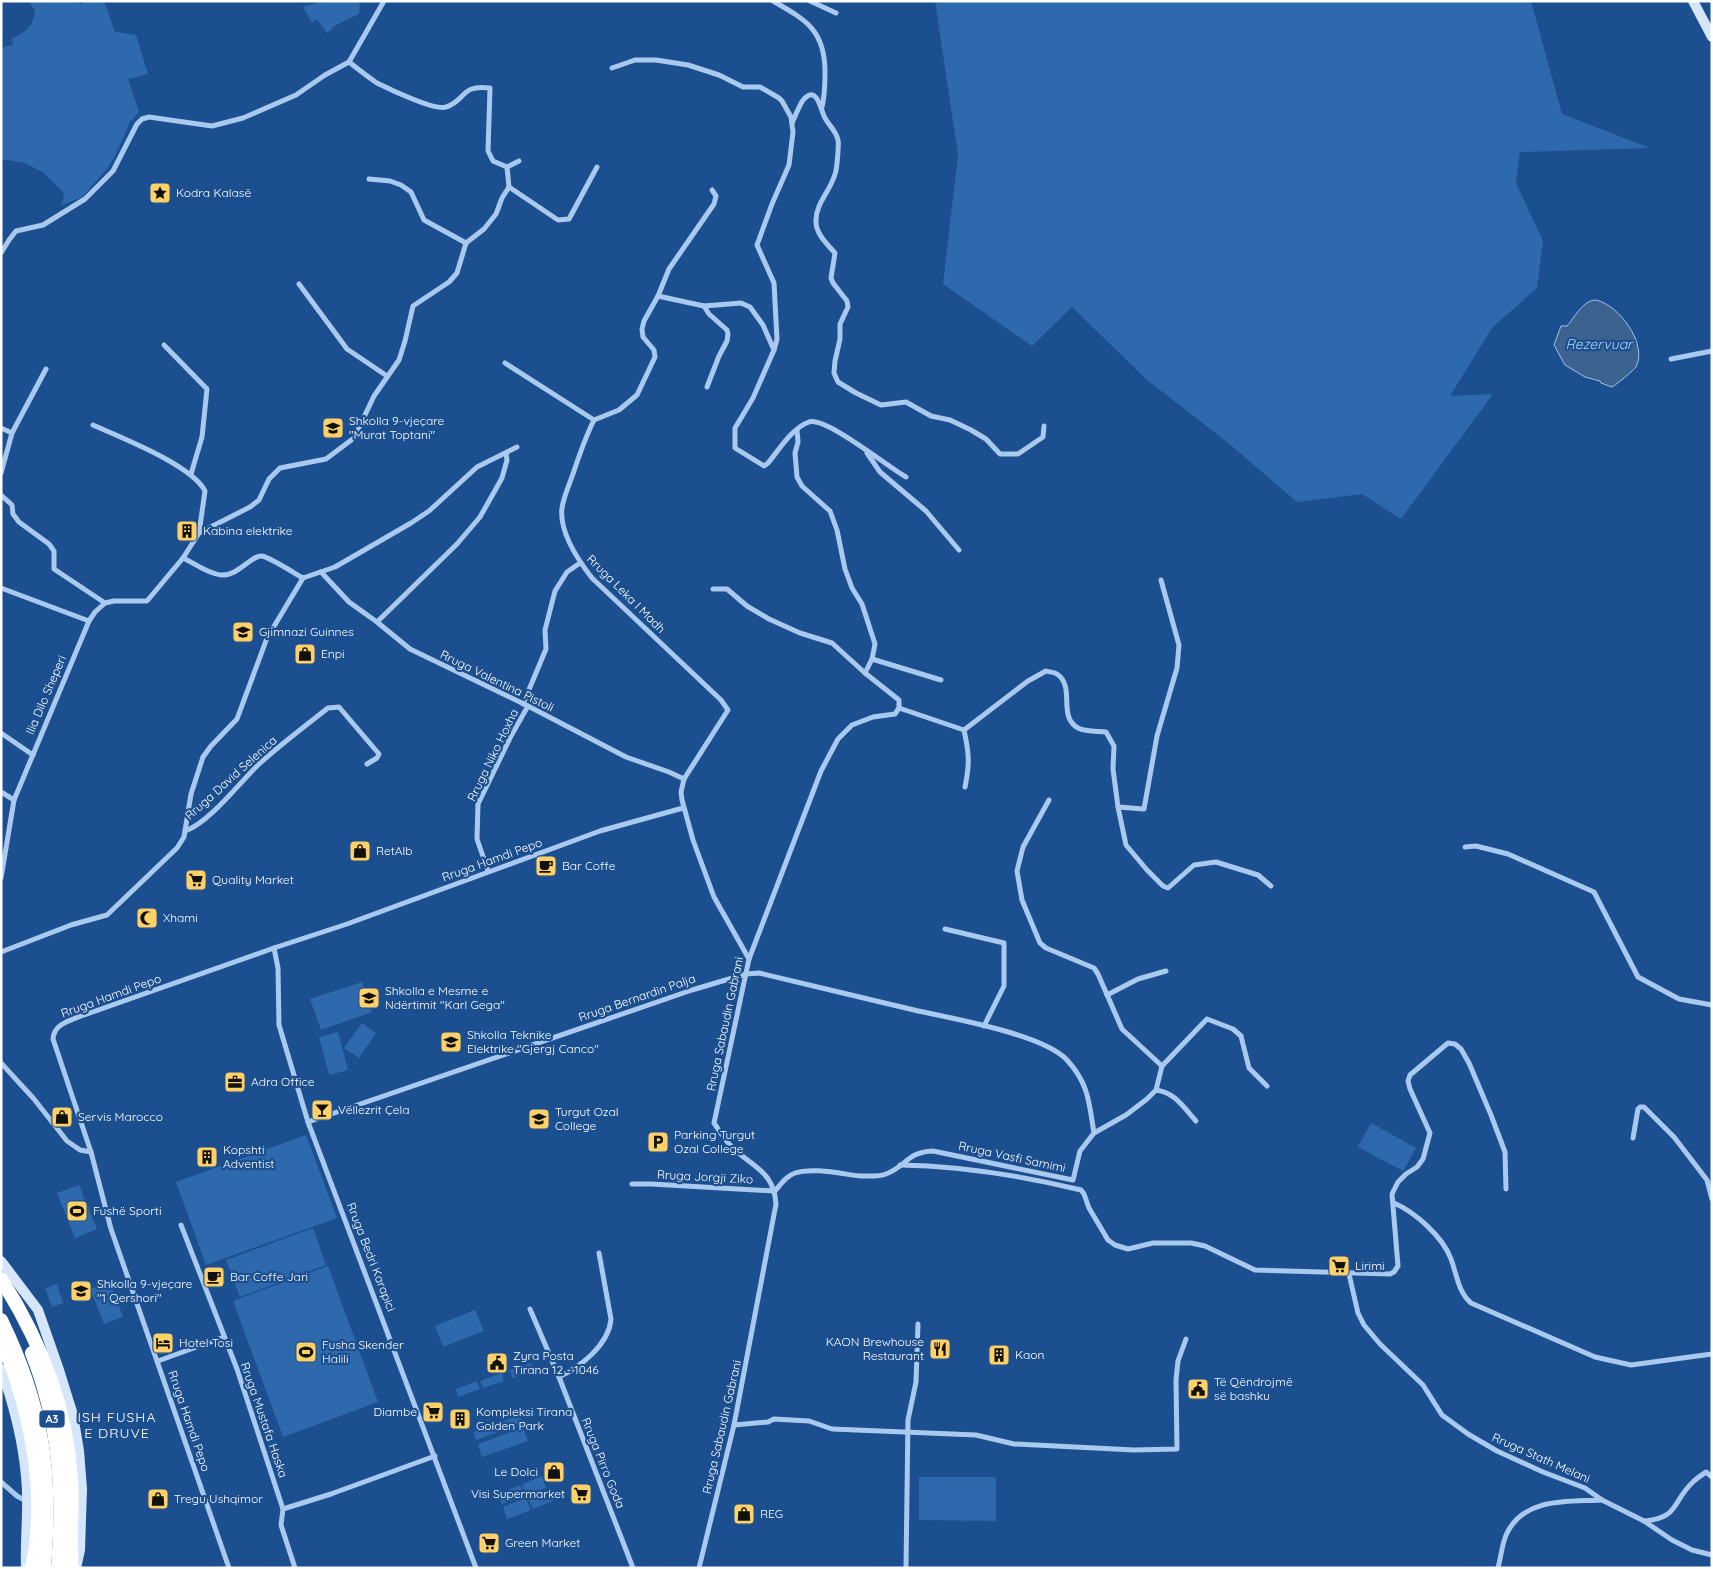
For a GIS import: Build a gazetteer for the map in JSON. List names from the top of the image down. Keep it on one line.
{"streets":{"highway":["A3"],"street":["Rruga Leka I Madh","Rruga Valentina Pistoli","Ilia Dilo Sheperi","Rruga Niko Hoxha","Rruga David Selenica","Rruga Hamdi Pepo","Rruga Bernardin Palja","Rruga Sabaudin Gabrani","Rruga Vasfi Samimi","Rruga Jorgji Ziko","Rruga Bedri Karapici","Rruga Mustafa Haska","Rruga Stath Melani","Rruga Pirro Goda"]},"crossings":[["Rruga Leka I Madh","Rruga Valentina Pistoli"],["Rruga Leka I Madh","Rruga Niko Hoxha"],["Rruga Leka I Madh","Rruga Hamdi Pepo"],["Rruga Leka I Madh","Rruga Sabaudin Gabrani"],["Rruga Valentina Pistoli","Rruga Niko Hoxha"],["Rruga Niko Hoxha","Rruga Hamdi Pepo"],["Rruga Hamdi Pepo","Rruga Bedri Karapici"],["Rruga Bernardin Palja","Rruga Sabaudin Gabrani"],["Rruga Bernardin Palja","Rruga Bedri Karapici"],["Rruga Sabaudin Gabrani","Rruga Jorgji Ziko"]],"districts":["ISH FUSHA E DRUVE"],"water":["Rezervuar"],"places":{"place":["Kodra Kalasë"],"school or university":["Shkolla 9-vjeçare \"Murat Toptani\"","Gjimnazi Guinnes","Shkolla e Mesme e Ndërtimit \"Karl Gega\"","Shkolla Teknike Elektrike \"Gjergj Canco\"","Turgut Ozal College","Shkolla 9-vjeçare \"1 Qershori\""],"building":["Kabina elektrike","Kopshti Adventist","Kaon","Kompleksi Tirana Golden Park"],"shop":["Enpi","RetAlb","Servis Marocco","Le Dolci","Tregu Ushqimor","REG"],"cafe":["Bar Coffe","Bar Coffe Jari"],"supermarket":["Quality Market","Lirimi","Diambe","Visi Supermarket","Green Market"],"mosque":["Xhami"],"office":["Adra Office"],"bar":["Vëllezrit Çela"],"parking":["Parking Turgut Ozal College"],"sports":["Fushë Sporti","Fusha Skender Halili"],"hotel":["Hotel Tosi"],"restaurant":["KAON Brewhouse Restaurant"],"public building":["Zyra Posta Tirana 12 - 1046","Të Qëndrojmë së bashku"]}}
